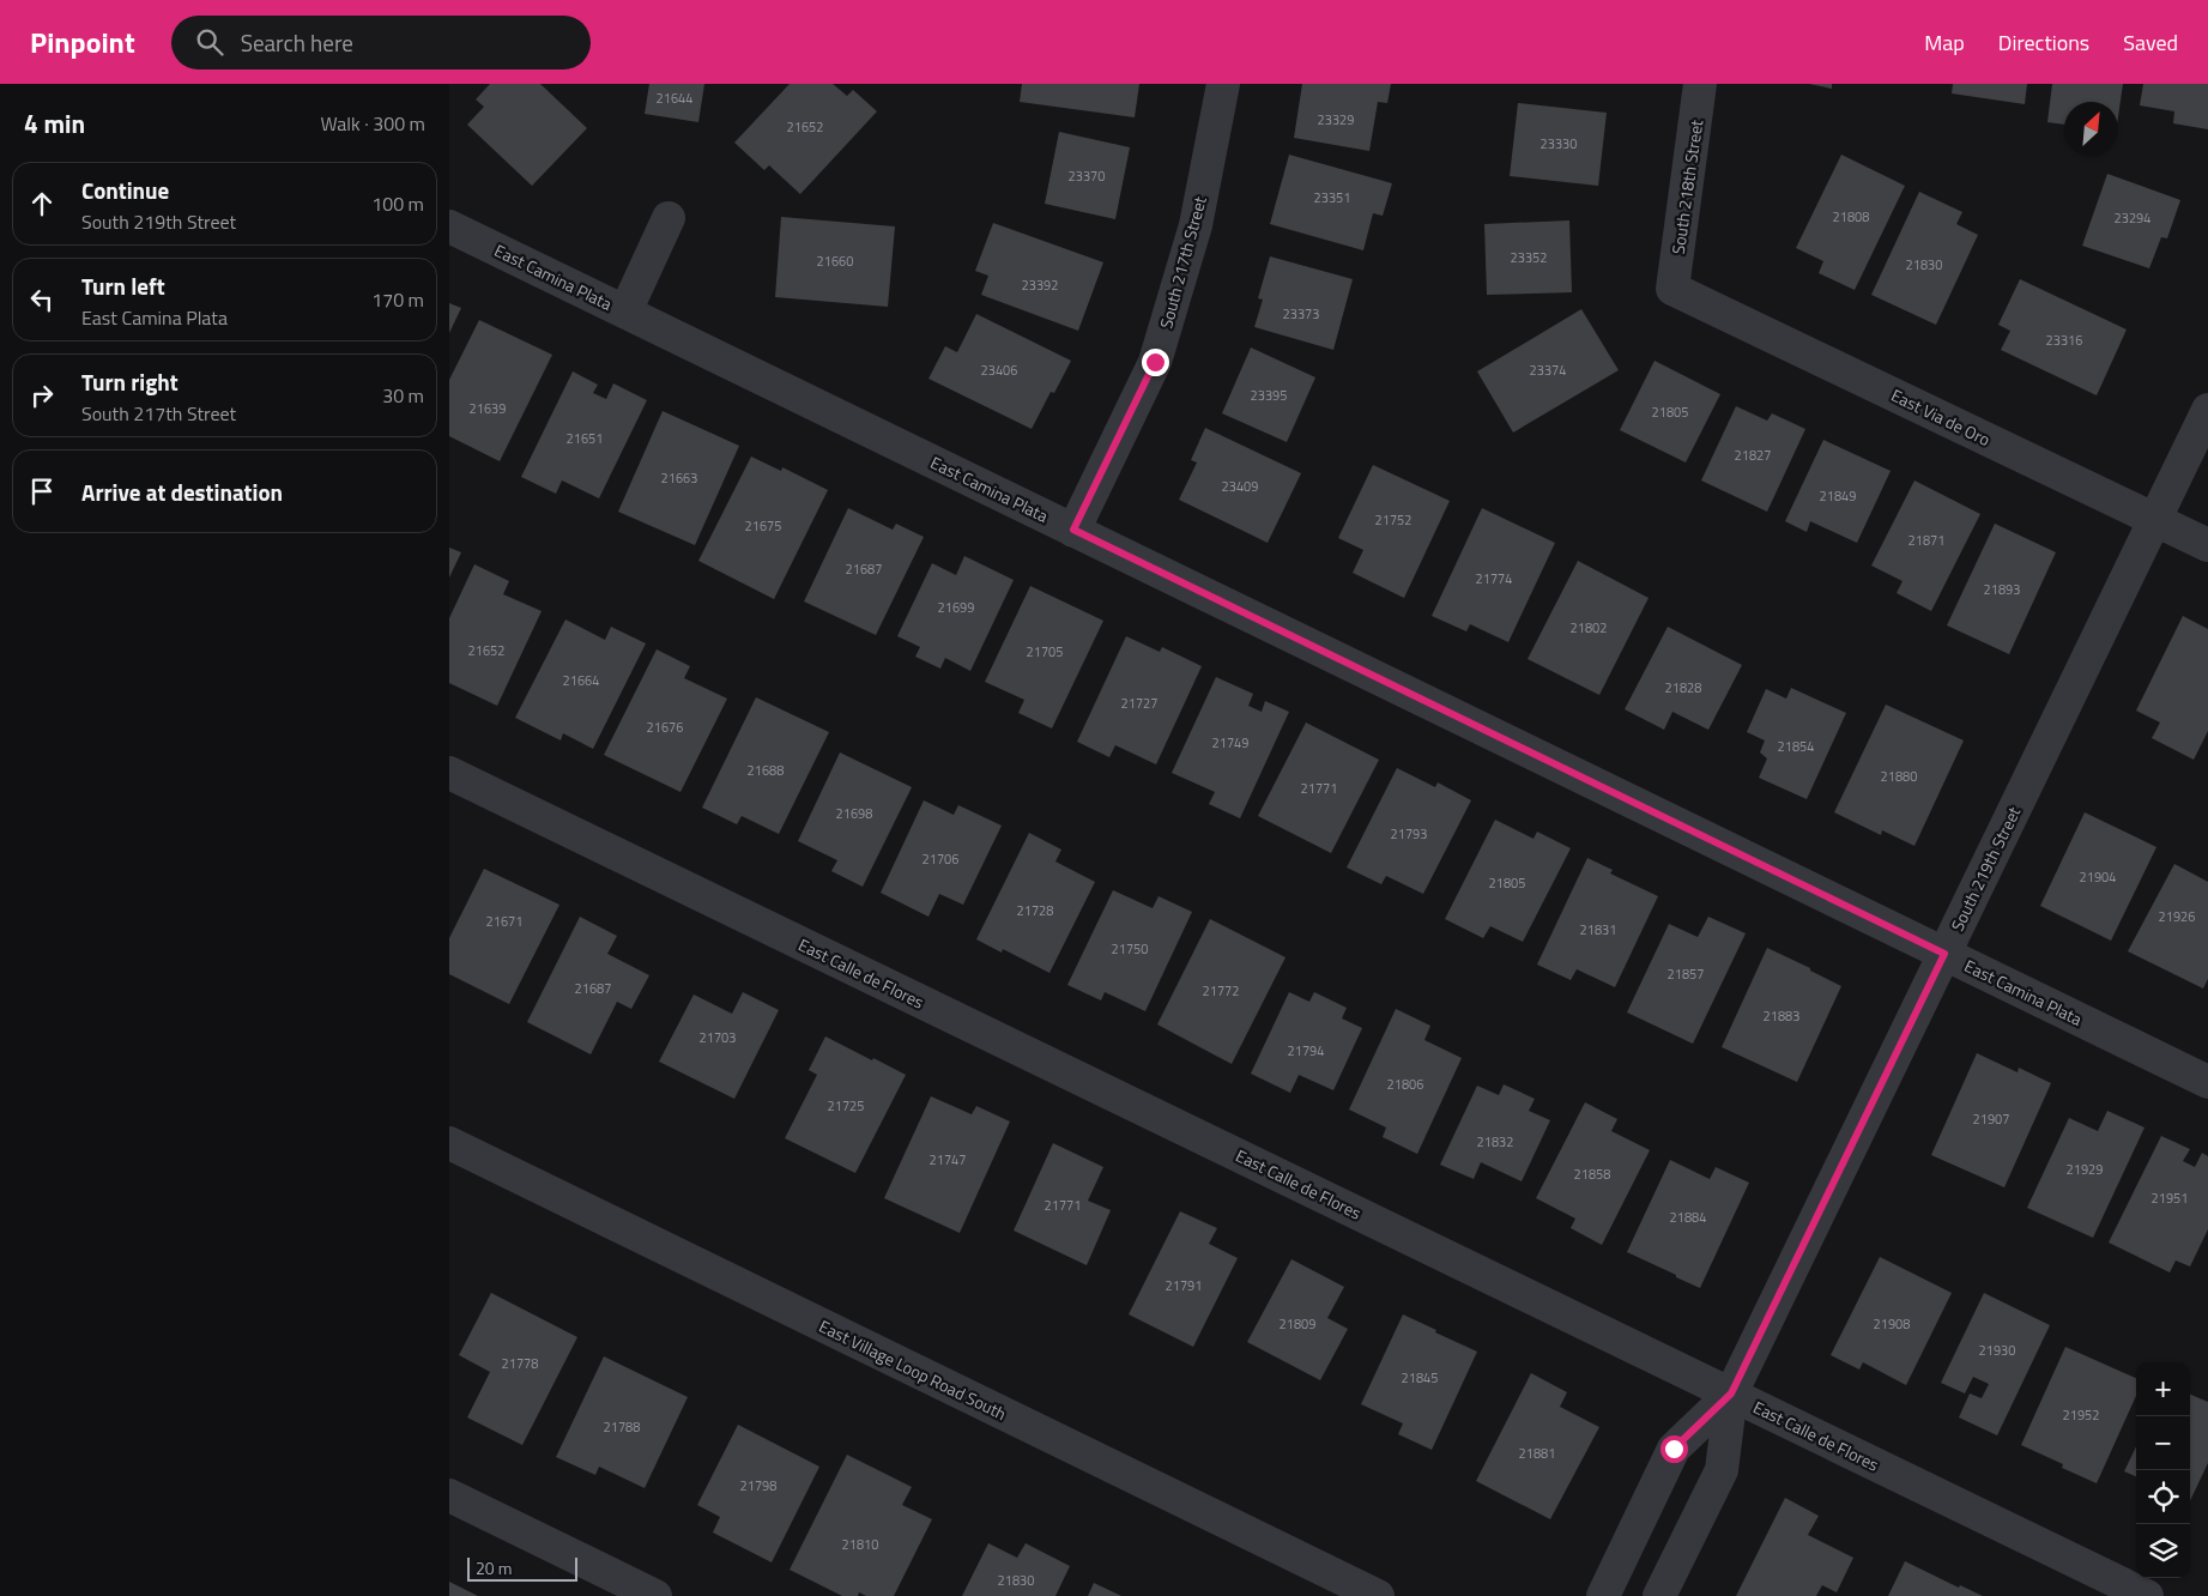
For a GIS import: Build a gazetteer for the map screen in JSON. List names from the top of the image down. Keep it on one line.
{"streets":{"street":["South 218th Street","South 217th Street","East Camina Plata","East Via de Oro","South 219th Street","East Calle de Flores","East Village Loop Road South"]},"crossings":[["South 218th Street","East Via de Oro"],["South 217th Street","East Camina Plata"],["East Camina Plata","South 219th Street"],["East Via de Oro","South 219th Street"],["South 219th Street","East Calle de Flores"]],"house_numbers":["21644","23329","21652","23330","23370","23351","21808","23294","23352","21660","21830","23392","23373","23316","23406","23374","23395","21639","21805","21651","21827","21663","23409","21849","21752","21675","21871","21687","21774","21893","21699","21802","21652","21705","21664","21828","21727","21676","21749","21854","21688","21880","21771","21698","21793","21706","21904","21805","21728","21926","21671","21831","21750","21857","21687","21772","21883","21703","21794","21806","21725","21907","21832","21747","21929","21858","21951","21771","21884","21791","21809","21908","21930","21778","21845","21952","21788","21881","21798","21810","21830"],"scale_bar":"20 m","north":"top right","page":{"header":"Pinpoint","search":"Search here","nav":["Map","Directions","Saved"],"heading":["4 min","Walk · 300 m"],"list":[["Continue","South 219th Street","100 m"],["Turn left","East Camina Plata","170 m"],["Turn right","South 217th Street","30 m"],"Arrive at destination"],"map_buttons":["+","−"],"scale":"20 m"}}
